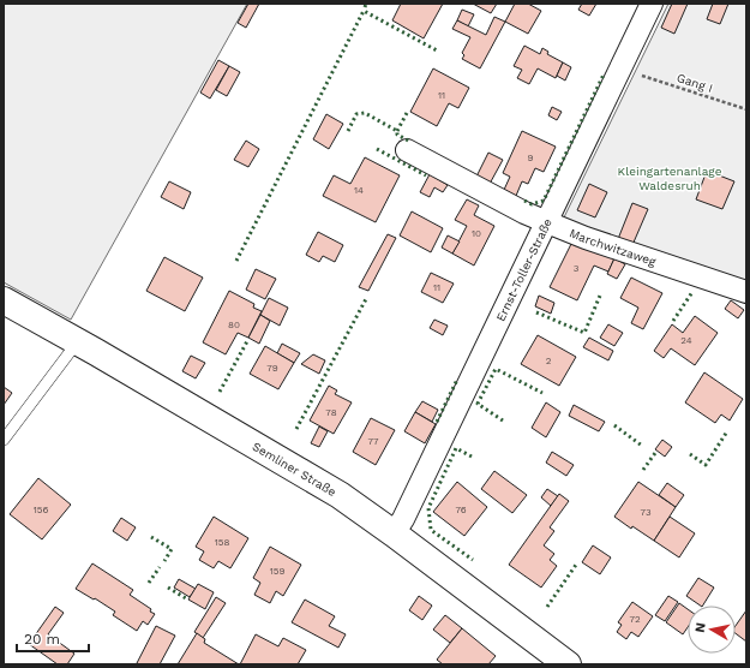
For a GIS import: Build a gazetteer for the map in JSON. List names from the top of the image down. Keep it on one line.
{"streets":{"street":["Marchwitzaweg","Ernst-Toller-Straße","Semliner Straße"],"path":["Gang I"]},"crossings":[["Marchwitzaweg","Ernst-Toller-Straße"],["Ernst-Toller-Straße","Semliner Straße"]],"parks":["Kleingartenanlage Waldesruh"],"house_numbers":["11","9","14","10","3","11","80","24","2","79","78","77","156","76","73","158","159","72"],"scale_bar":"20 m","north":"left"}
